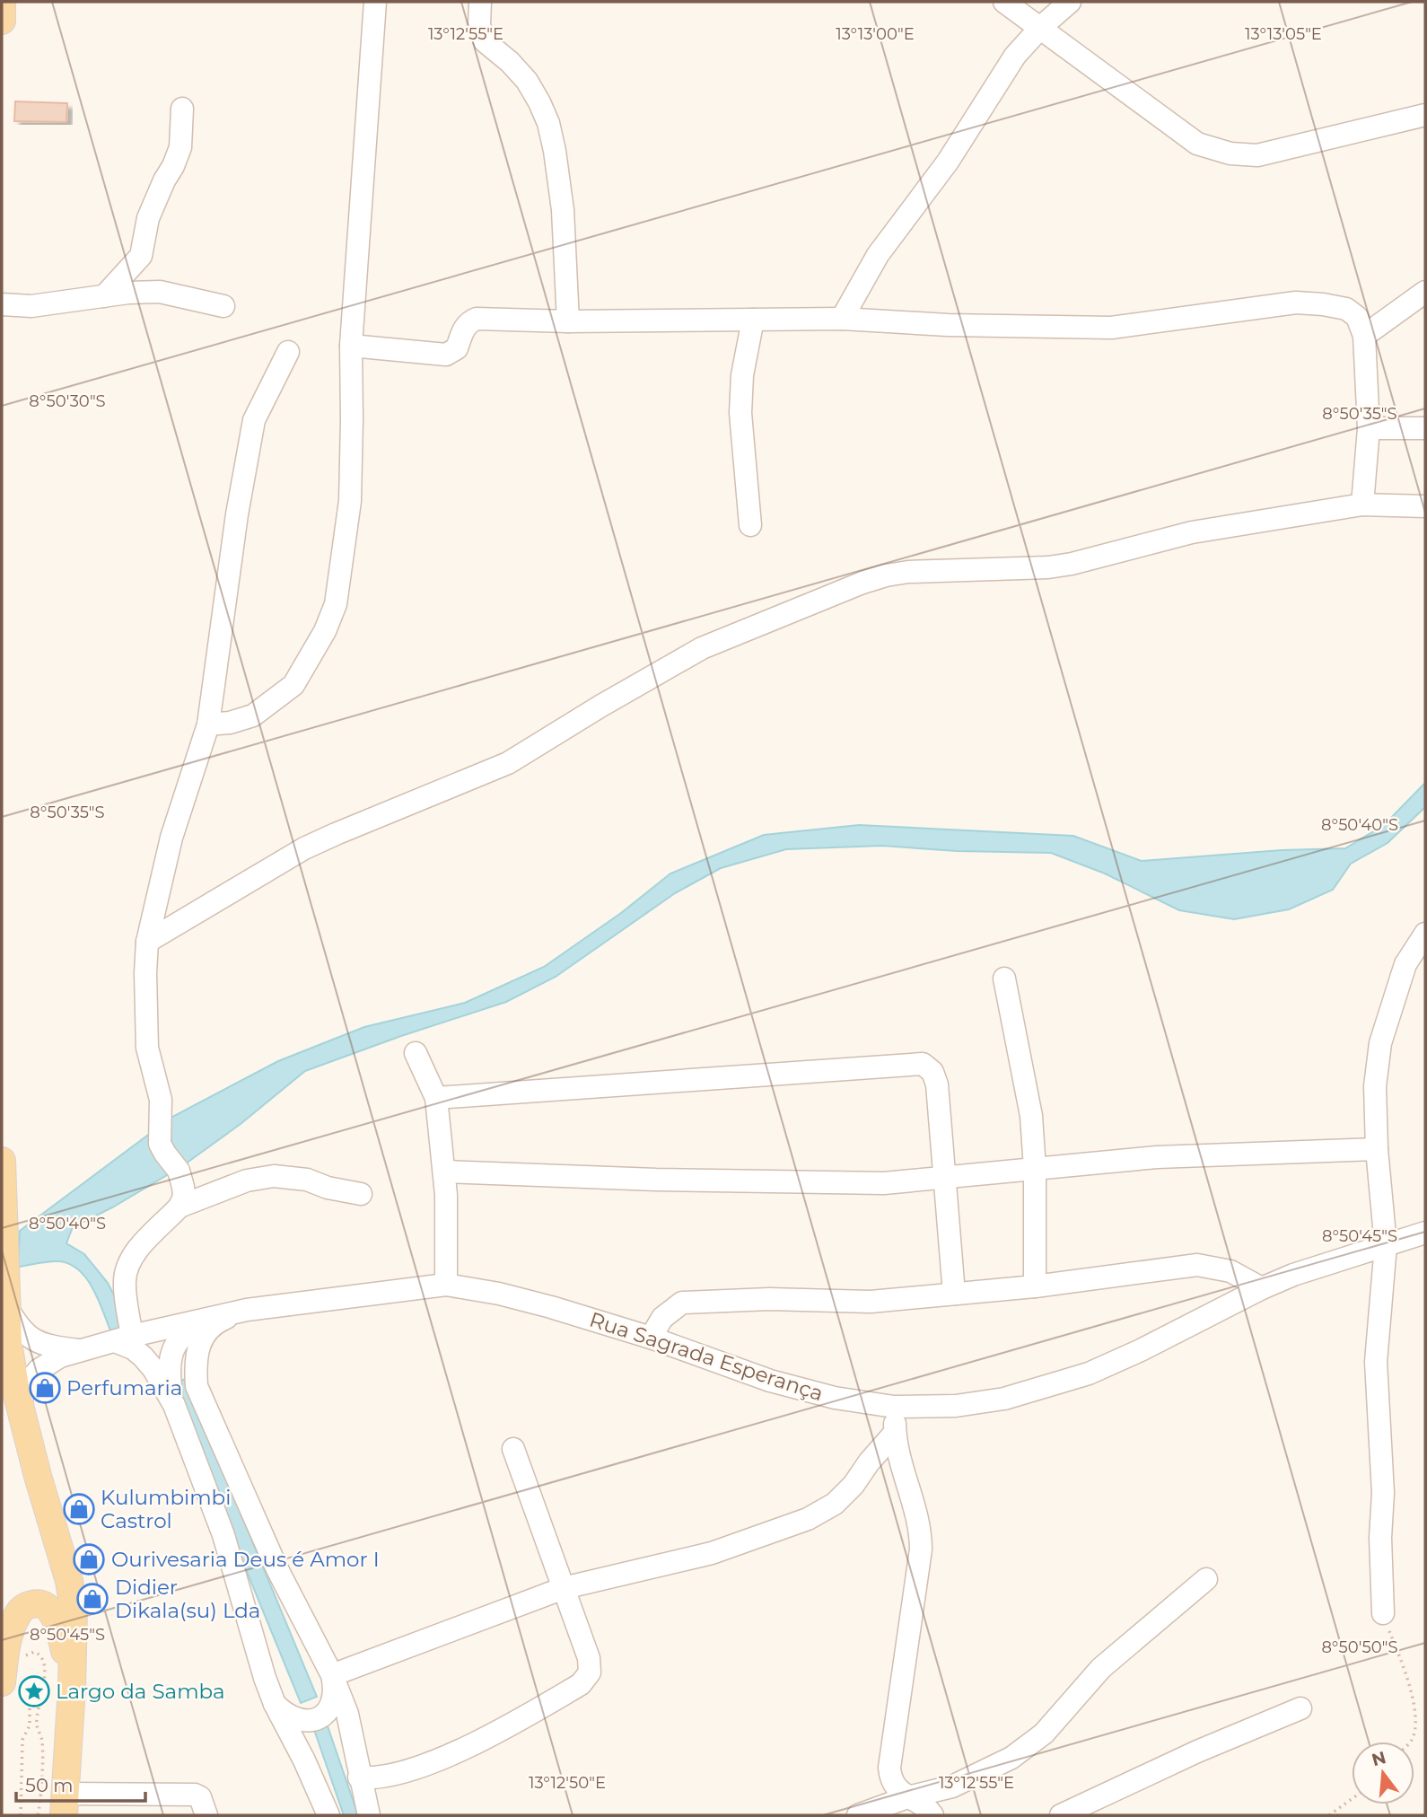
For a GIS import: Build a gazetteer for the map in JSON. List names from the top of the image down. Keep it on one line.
{"streets":{"street":["Rua Sagrada Esperança"]},"places":{"shop":["Perfumaria","Kulumbimbi Castrol","Ourivesaria Deus é Amor I","Didier Dikala(su) Lda"],"place":["Largo da Samba"]},"scale_bar":"50 m","north":"top","coordinates":["13°12'55\"E","13°13'00\"E","13°13'05\"E","8°50'30\"S","8°50'35\"S","8°50'40\"S","8°50'45\"S","8°50'50\"S","13°12'50\"E"]}
